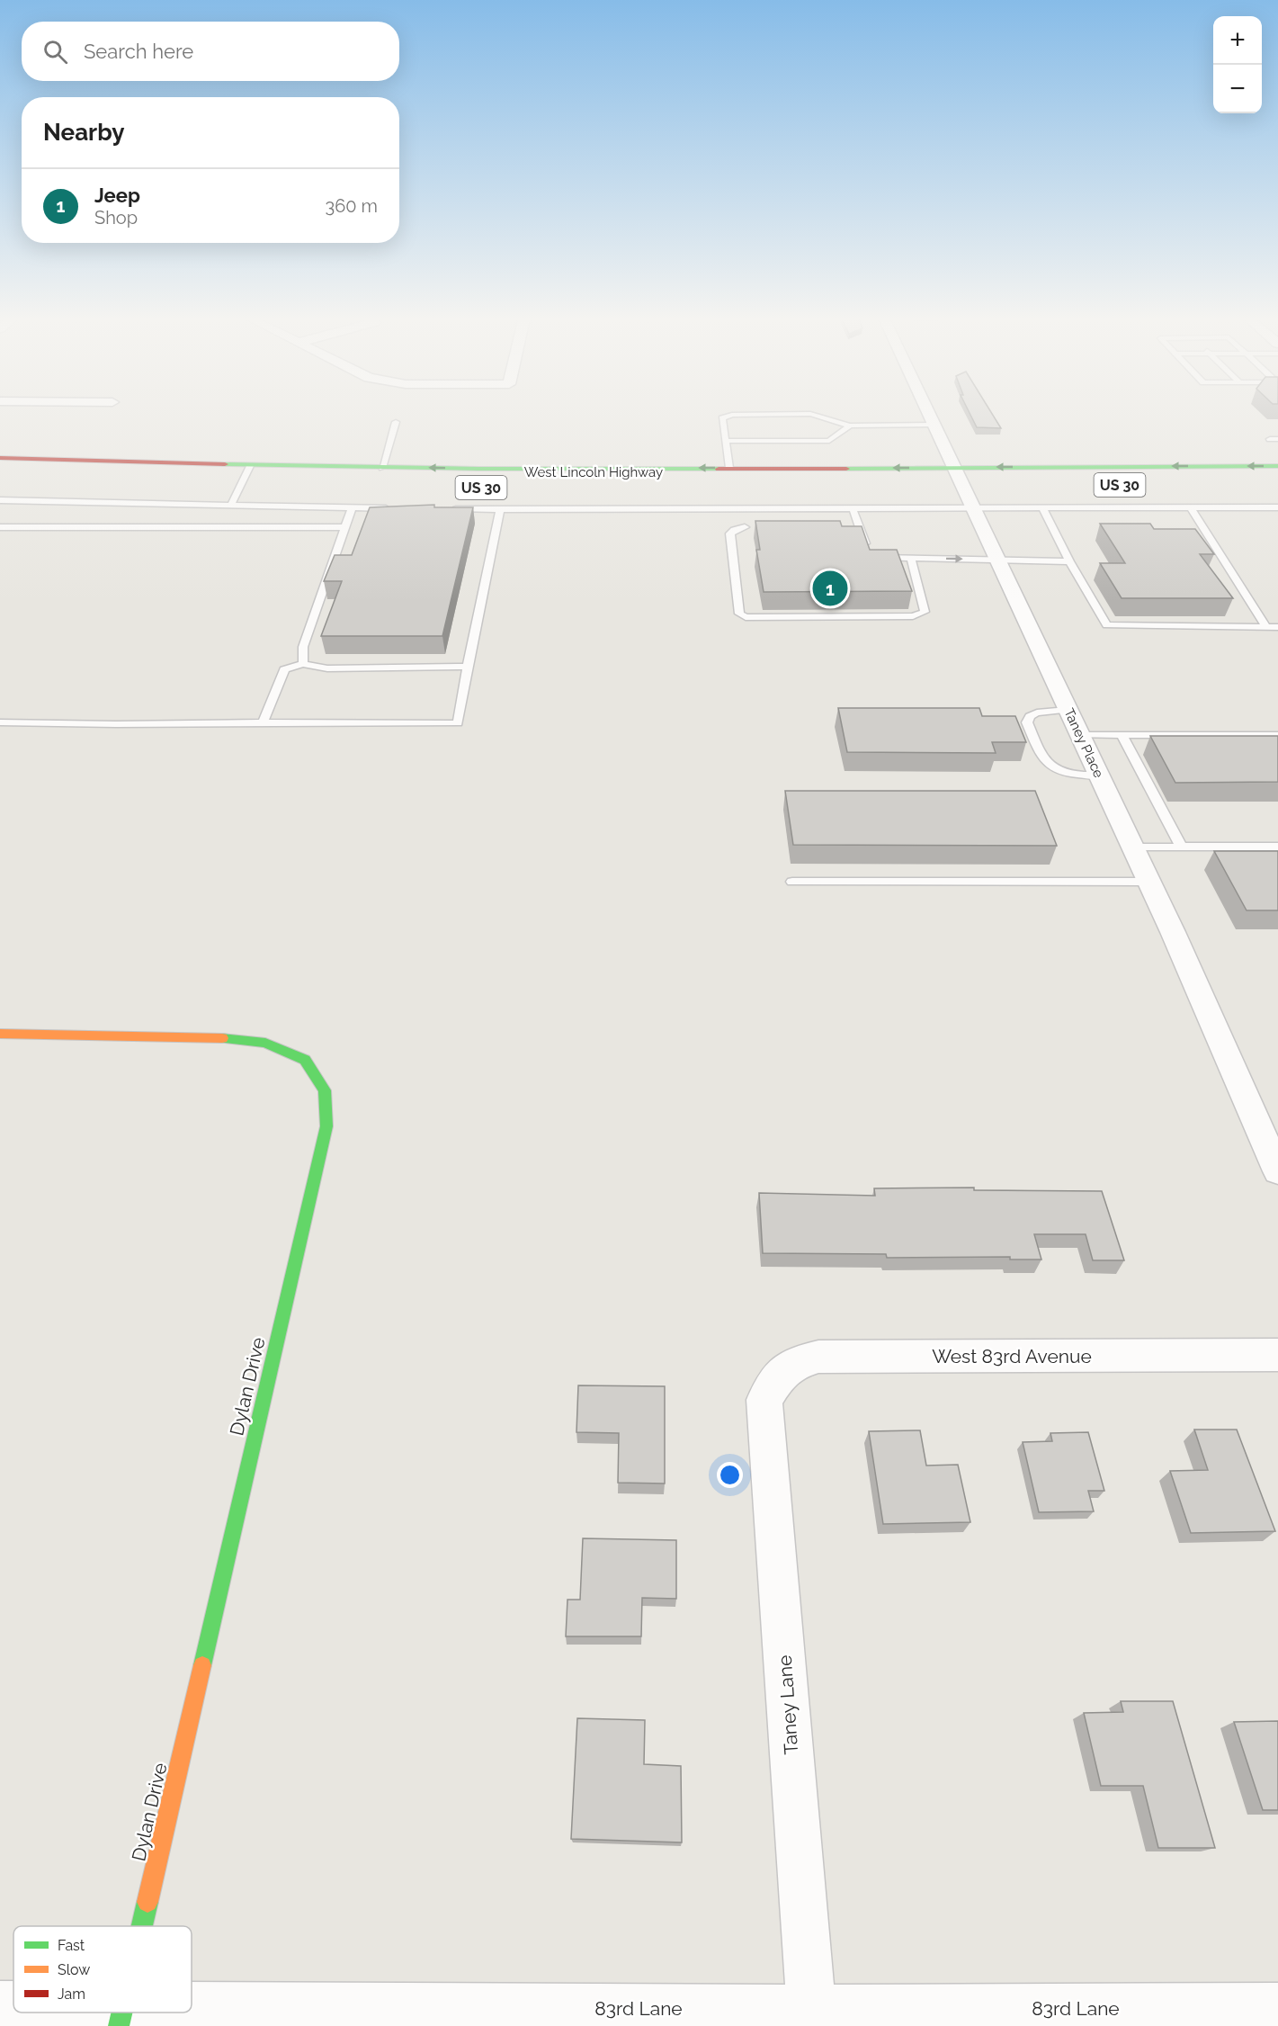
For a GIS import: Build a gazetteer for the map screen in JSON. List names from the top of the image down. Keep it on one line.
{"streets":{"main road":["West Lincoln Highway","US 30","Dylan Drive"],"street":["Taney Place","West 83rd Avenue","Taney Lane","83rd Lane"]},"crossings":[["West Lincoln Highway","US 30"],["West Lincoln Highway","Taney Place"],["US 30","Taney Place"],["West 83rd Avenue","Taney Lane"],["Taney Lane","83rd Lane"]],"one_way":["West Lincoln Highway"],"legend":["Fast","Slow","Jam"],"page":{"map_buttons":["+","−"],"search":"Search here","heading":"Nearby","list":[{"mark":"1","name":"Jeep","note":"Shop","value":"360 m"}],"pins":"1"}}
